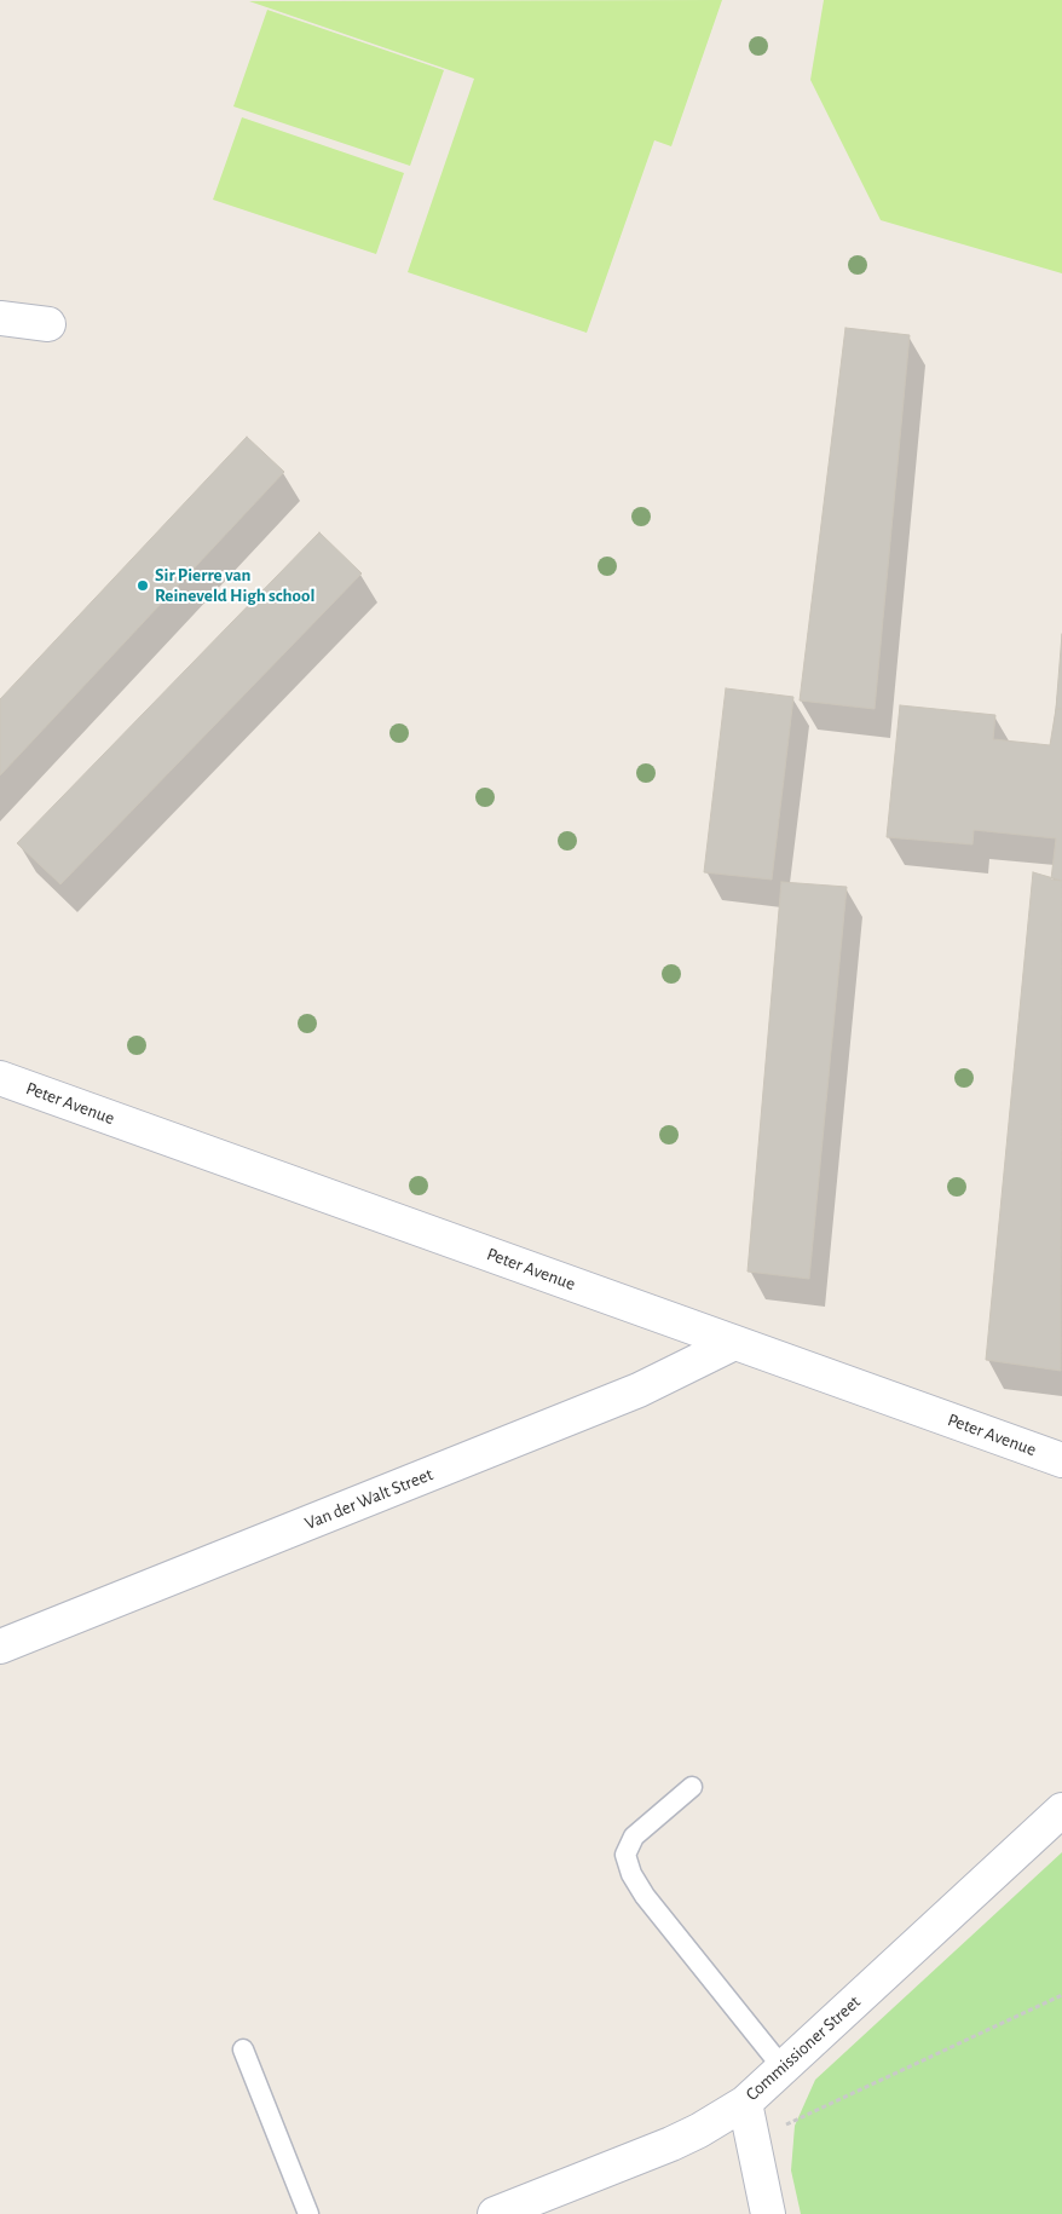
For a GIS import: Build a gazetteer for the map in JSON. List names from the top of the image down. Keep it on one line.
{"streets":{"street":["Peter Avenue","Van der Walt Street","Commissioner Street"]},"crossings":[["Peter Avenue","Van der Walt Street"]],"places":["Sir Pierre van Reineveld High school"]}
